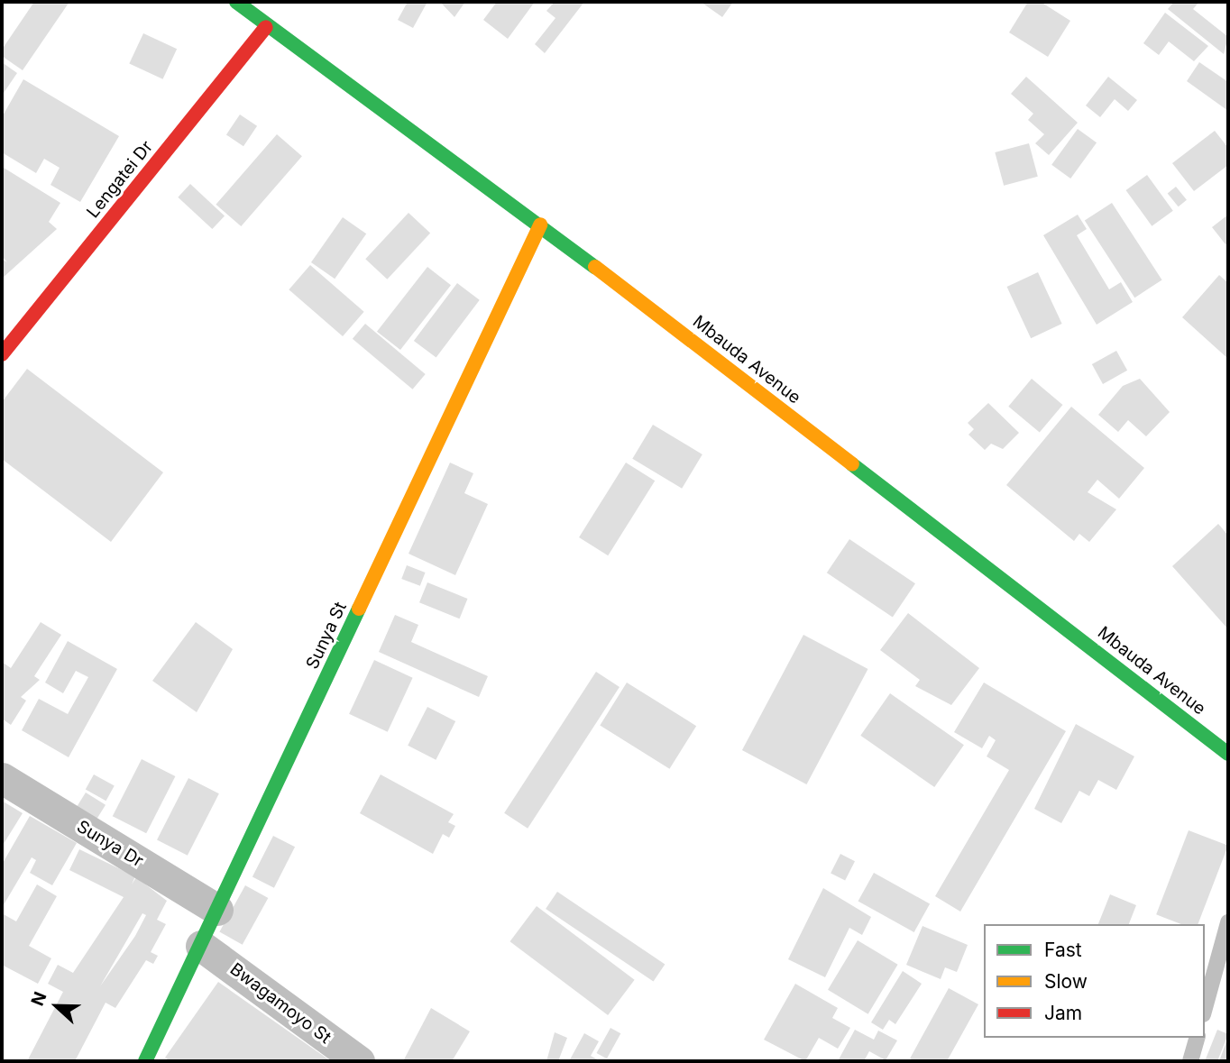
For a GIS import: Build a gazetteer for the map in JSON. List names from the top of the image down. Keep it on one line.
{"streets":{"street":["Lengatei Dr","Mbauda Avenue","Sunya St","Sunya Dr","Bwagamoyo St"]},"crossings":[["Lengatei Dr","Mbauda Avenue"],["Mbauda Avenue","Sunya St"],["Sunya St","Sunya Dr"],["Sunya St","Bwagamoyo St"]],"legend":["Fast","Slow","Jam"],"north":"left"}
